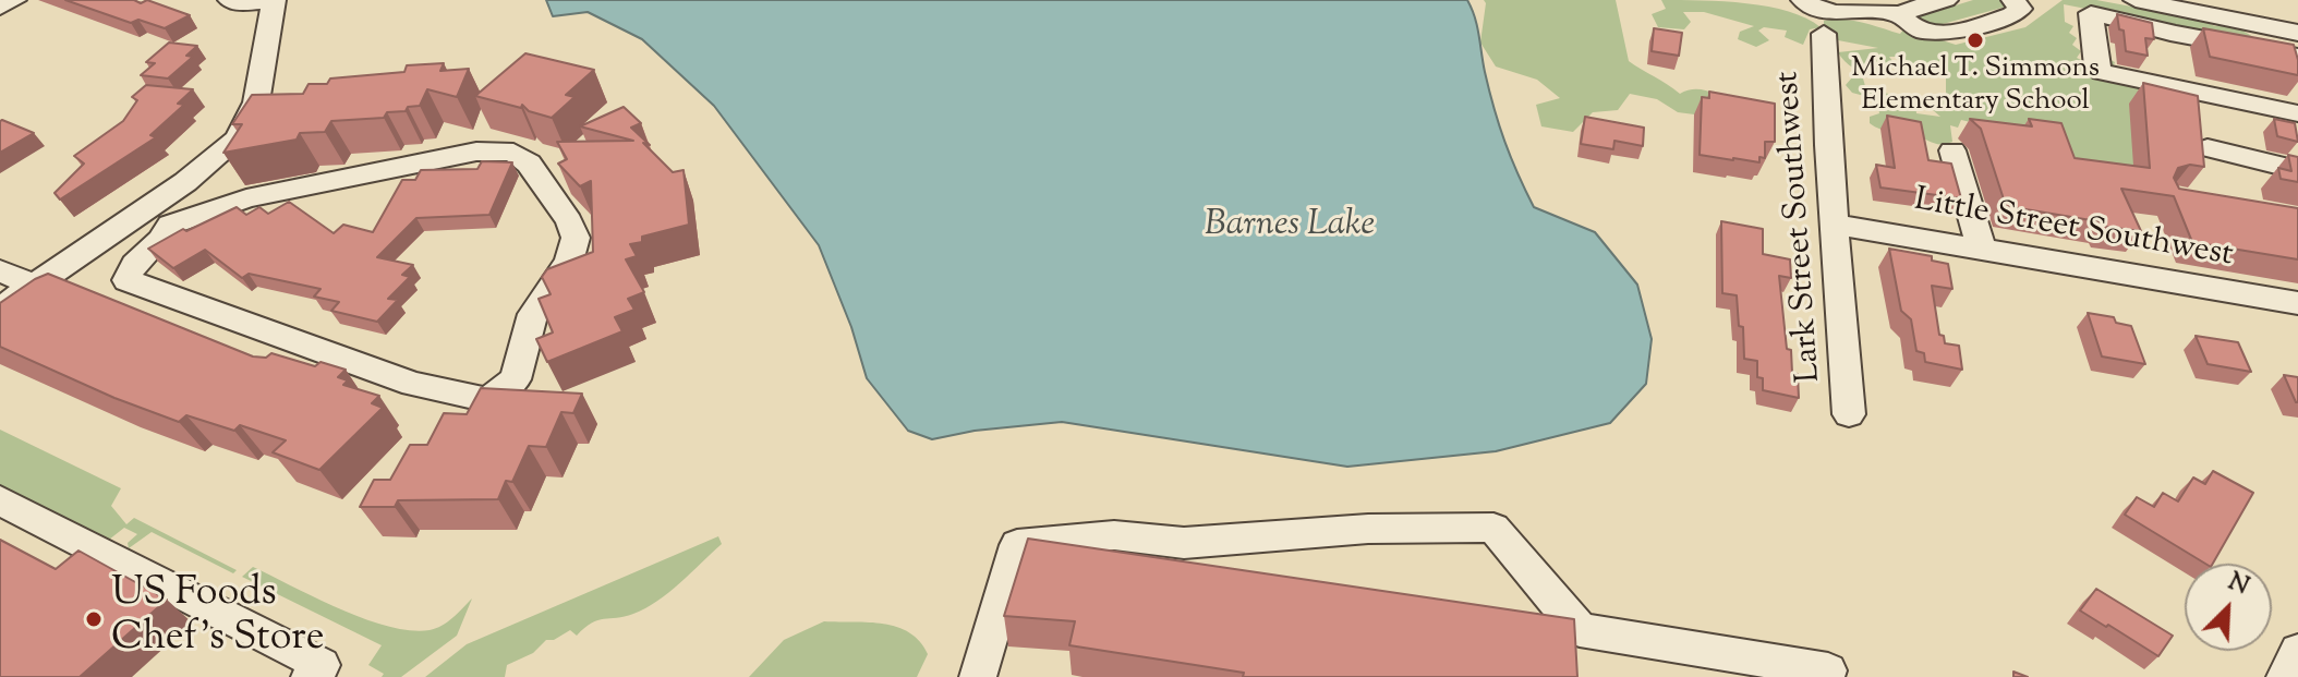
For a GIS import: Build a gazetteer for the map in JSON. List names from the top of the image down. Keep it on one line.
{"streets":{"street":["Lark Street Southwest","Little Street Southwest"]},"crossings":[["Lark Street Southwest","Little Street Southwest"]],"water":["Barnes Lake"],"places":["Michael T. Simmons Elementary School","US Foods Chef's Store"],"north":"top right"}
